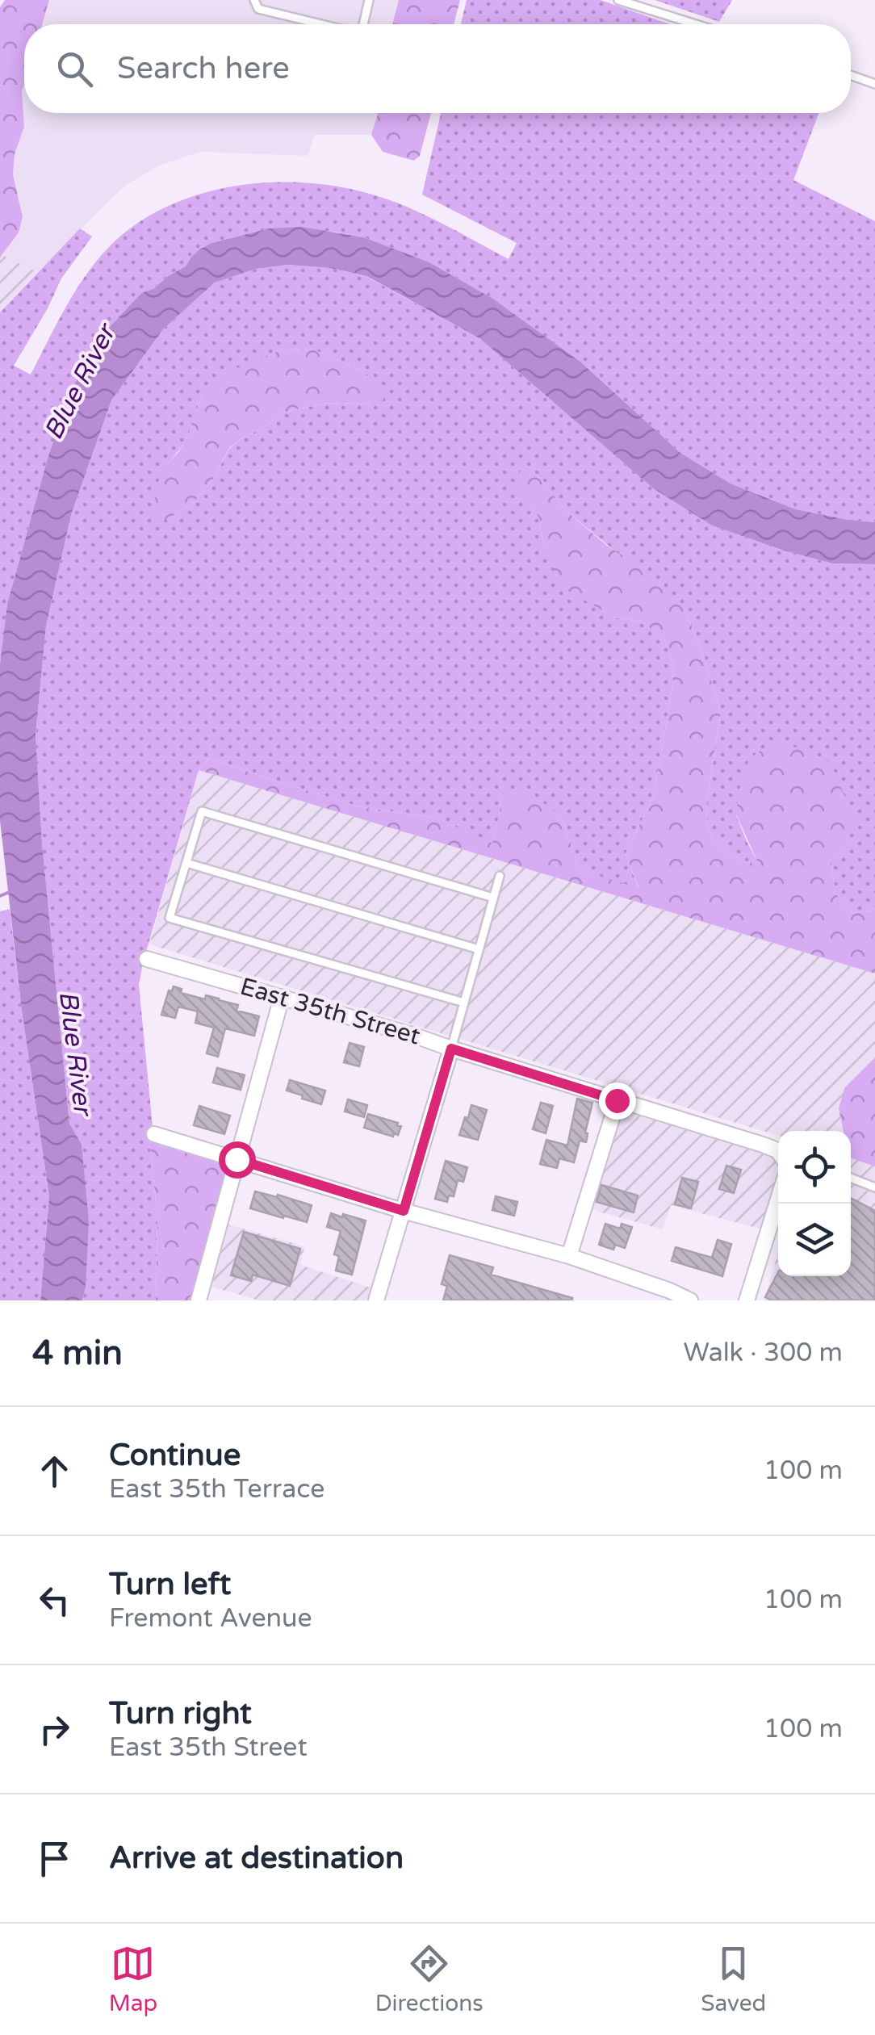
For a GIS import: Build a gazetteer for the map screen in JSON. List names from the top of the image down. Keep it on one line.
{"streets":{"street":["East 35th Street"]},"water":["Blue River"],"page":{"search":"Search here","heading":["4 min","Walk · 300 m"],"list":[["Continue","East 35th Terrace","100 m"],["Turn left","Fremont Avenue","100 m"],["Turn right","East 35th Street","100 m"],"Arrive at destination"],"nav":["Map","Directions","Saved"]}}
